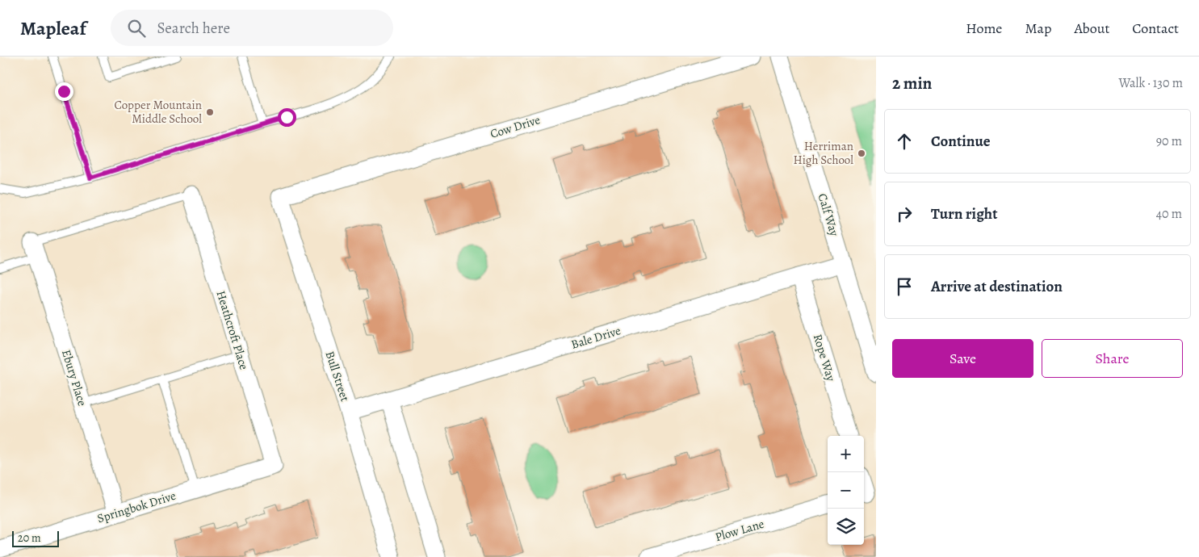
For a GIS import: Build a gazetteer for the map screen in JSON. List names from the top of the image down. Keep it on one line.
{"streets":{"street":["Cow Drive","Calf Way","Heathcroft Place","Bale Drive","Rope Way","Bull Street","Ebury Place","Springbok Drive","Plow Lane"]},"crossings":[["Cow Drive","Bull Street"],["Calf Way","Bale Drive"],["Heathcroft Place","Springbok Drive"],["Bale Drive","Rope Way"],["Bale Drive","Bull Street"],["Ebury Place","Springbok Drive"]],"places":["Copper Mountain Middle School","Herriman High School"],"scale_bar":"20 m","page":{"header":"Mapleaf","search":"Search here","nav":["Home","Map","About","Contact"],"heading":["2 min","Walk · 130 m"],"list":[["Continue","90 m"],["Turn right","40 m"],"Arrive at destination"],"buttons":["Save","Share"],"map_buttons":["+","−"],"scale":"20 m"}}
